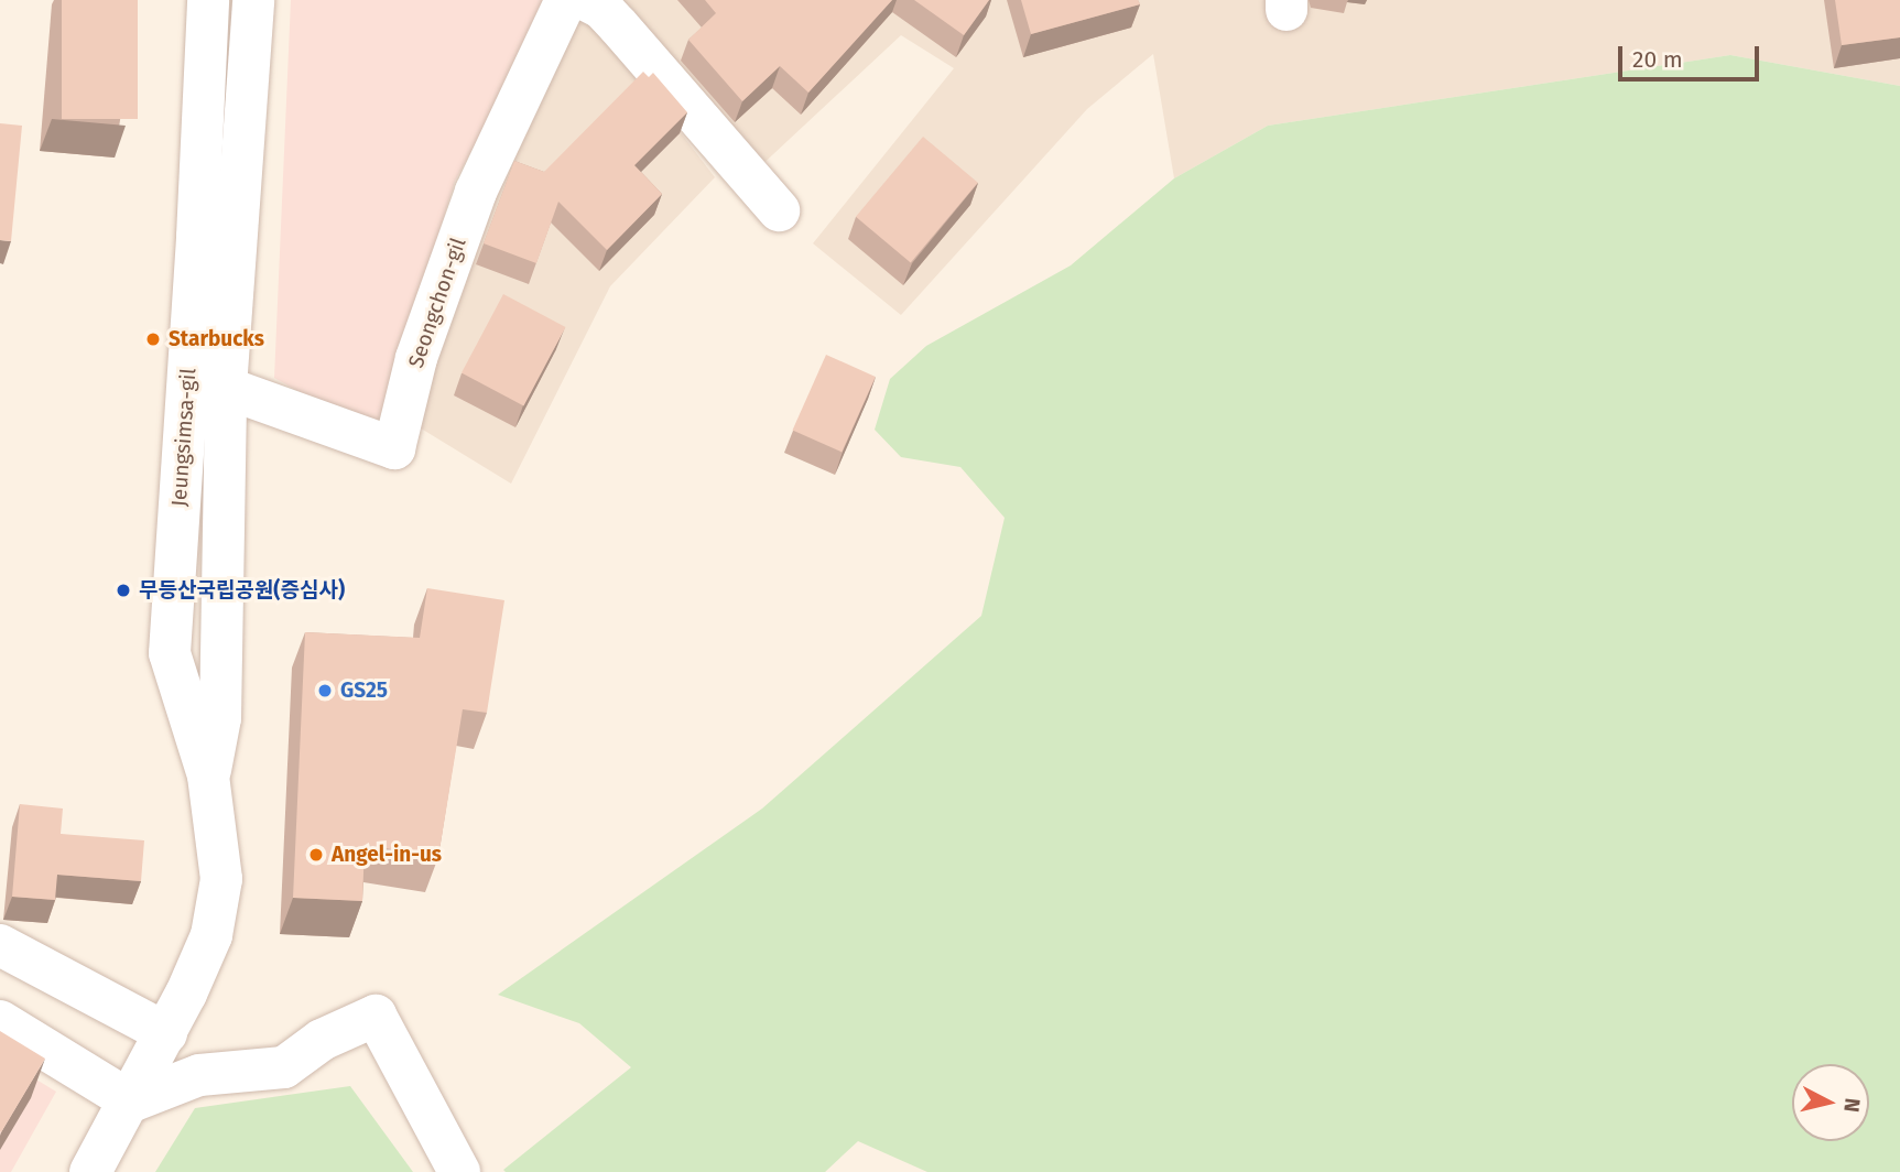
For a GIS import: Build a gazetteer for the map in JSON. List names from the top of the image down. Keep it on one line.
{"streets":{"street":["Seongchon-gil","Jeungsimsa-gil"]},"crossings":[["Seongchon-gil","Jeungsimsa-gil"]],"places":["Starbucks","무등산국립공원(증심사)","GS25","Angel-in-us"],"scale_bar":"20 m","north":"right"}
